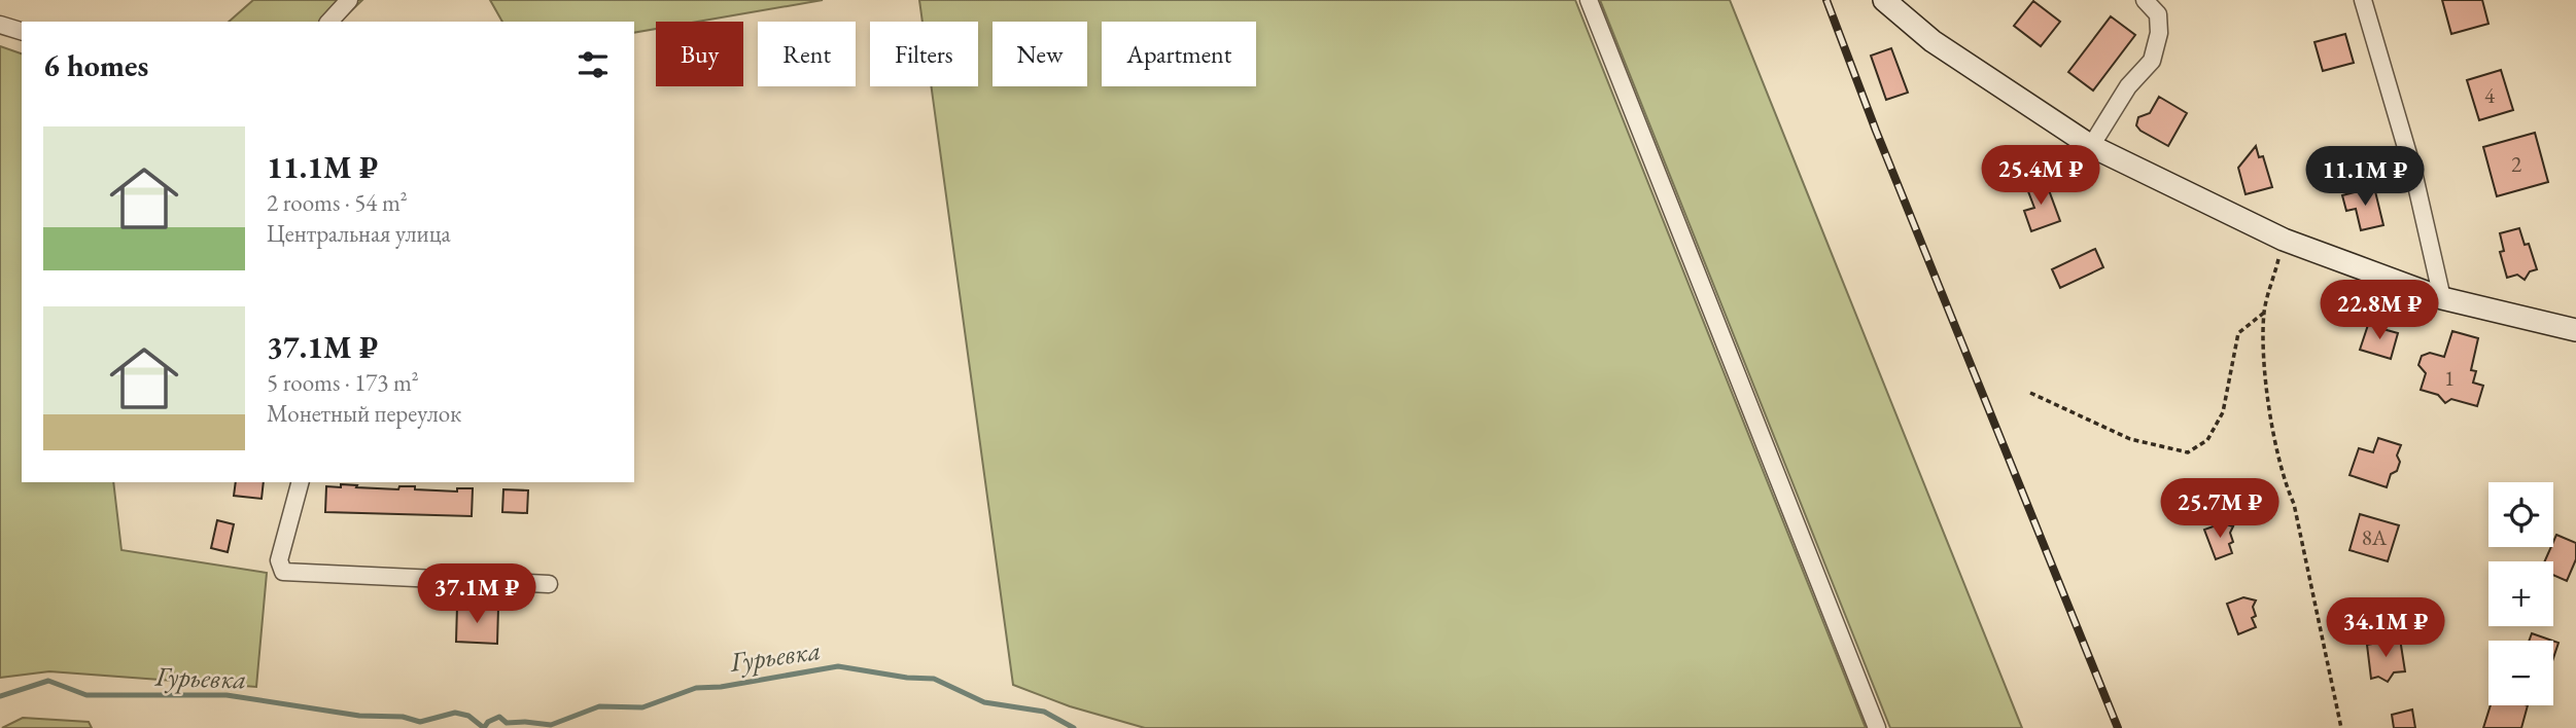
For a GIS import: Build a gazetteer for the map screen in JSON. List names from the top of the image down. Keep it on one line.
{"water":["Гурьевка"],"house_numbers":["4","2","1","8А"],"page":{"chip":["Buy","Rent","Filters","New","Apartment"],"heading":"6 homes","list":[{"name":"11.1M ₽","note":"2 rooms · 54 m² · Центральная улица"},{"name":"37.1M ₽","note":"5 rooms · 173 m² · Монетный переулок"}],"price":["25.4M ₽","11.1M ₽","22.8M ₽","25.7M ₽","37.1M ₽","34.1M ₽"],"map_buttons":["+","−"]}}
